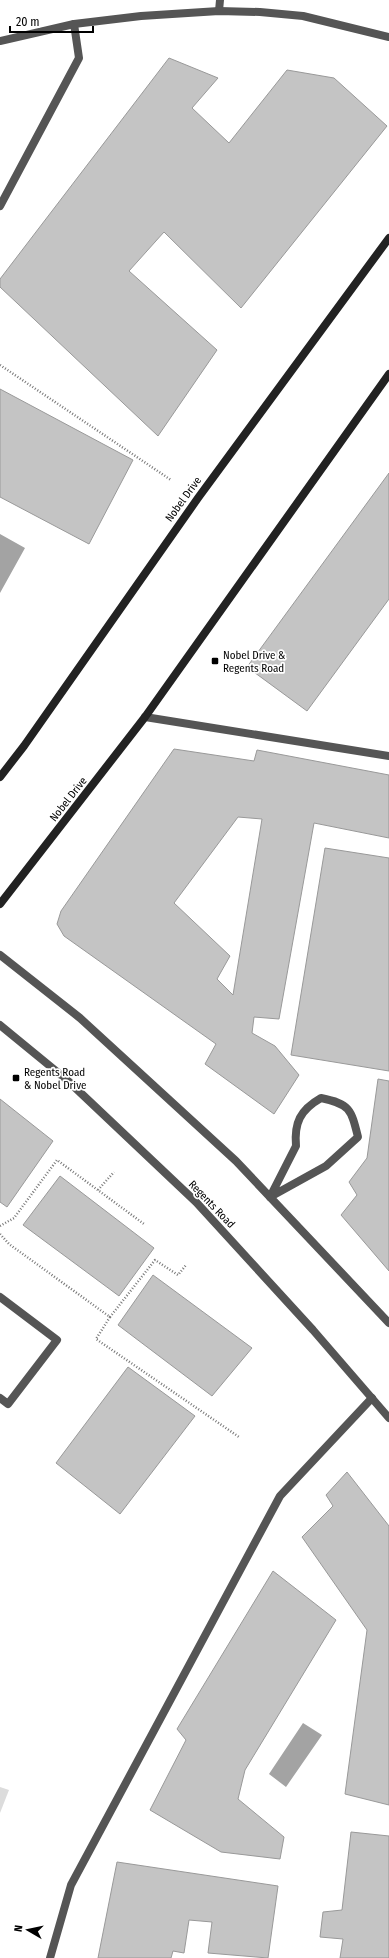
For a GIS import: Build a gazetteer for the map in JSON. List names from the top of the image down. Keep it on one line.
{"streets":{"main road":["Nobel Drive"],"street":["Regents Road"]},"places":{"transit":["Nobel Drive & Regents Road","Regents Road & Nobel Drive"]},"scale_bar":"20 m","north":"left"}
